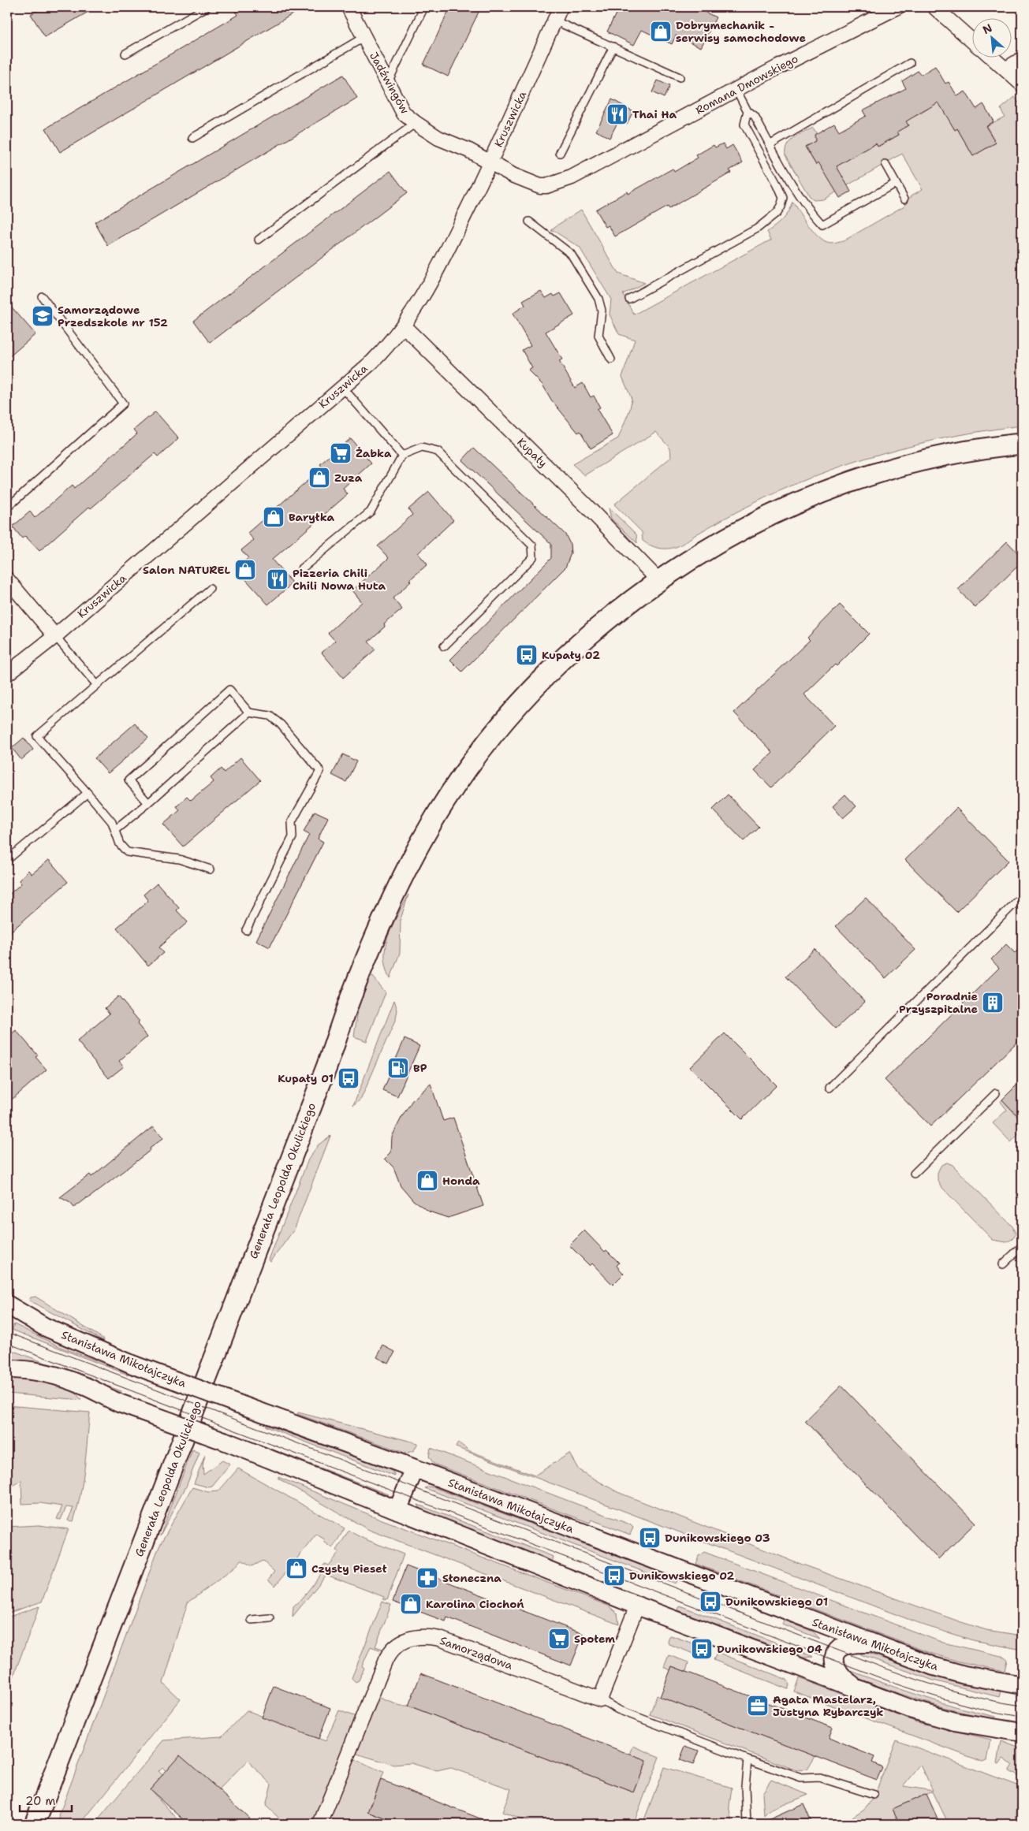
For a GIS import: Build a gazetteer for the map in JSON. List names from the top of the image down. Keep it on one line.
{"streets":{"main road":["Generała Leopolda Okulickiego"],"street":["Jadźwingów","Romana Dmowskiego","Kruszwicka","Kupały","Stanisława Mikołajczyka","Samorządowa"]},"crossings":[["Jadźwingów","Romana Dmowskiego"],["Jadźwingów","Kruszwicka"],["Romana Dmowskiego","Kruszwicka"],["Kruszwicka","Kupały"],["Kupały","Generała Leopolda Okulickiego"]],"places":{"shop":["Dobrymechanik - serwisy samochodowe","Zuza","Baryłka","Salon NATUREL","Honda","Czysty Pieseł","Karolina Ciochoń"],"restaurant":["Thai Ha","Pizzeria Chili Chili Nowa Huta"],"school or university":["Samorządowe Przedszkole nr 152"],"supermarket":["Żabka","Społem"],"bus stop":["Kupały 02","Kupały 01","Dunikowskiego 03","Dunikowskiego 02","Dunikowskiego 01","Dunikowskiego 04"],"building":["Poradnie Przyszpitalne"],"fuel station":["BP"],"pharmacy":["Słoneczna"],"office":["Agata Mastelarz, Justyna Rybarczyk"]},"scale_bar":"20 m","north":"top left"}
